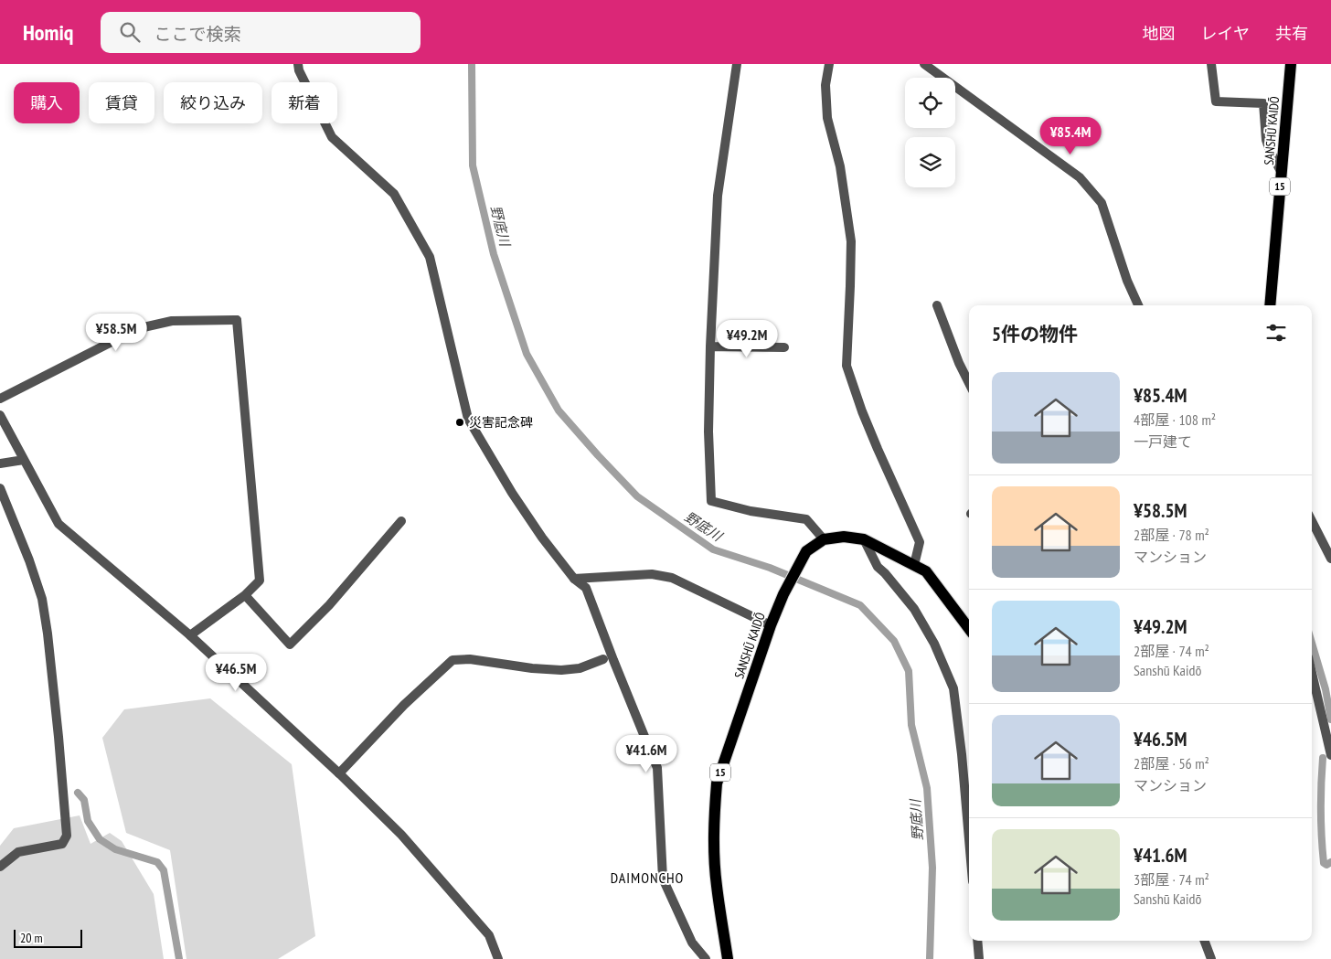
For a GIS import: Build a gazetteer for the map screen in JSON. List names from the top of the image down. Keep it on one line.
{"streets":{"main road":["SANSHŪ KAIDŌ","15"]},"districts":["DAIMONCHO"],"water":["野底川"],"places":["災害記念碑"],"scale_bar":"20 m","page":{"header":"Homiq","search":"ここで検索","nav":["地図","レイヤ","共有"],"chip":["購入","賃貸","絞り込み","新着"],"price":["¥85.4M","¥58.5M","¥49.2M","¥46.5M","¥41.6M"],"heading":"5件の物件","list":[{"name":"¥85.4M","note":"4部屋 · 108 m² · 一戸建て"},{"name":"¥58.5M","note":"2部屋 · 78 m² · マンション"},{"name":"¥49.2M","note":"2部屋 · 74 m² · Sanshū Kaidō"},{"name":"¥46.5M","note":"2部屋 · 56 m² · マンション"},{"name":"¥41.6M","note":"3部屋 · 74 m² · Sanshū Kaidō"}],"scale":"20 m"}}
